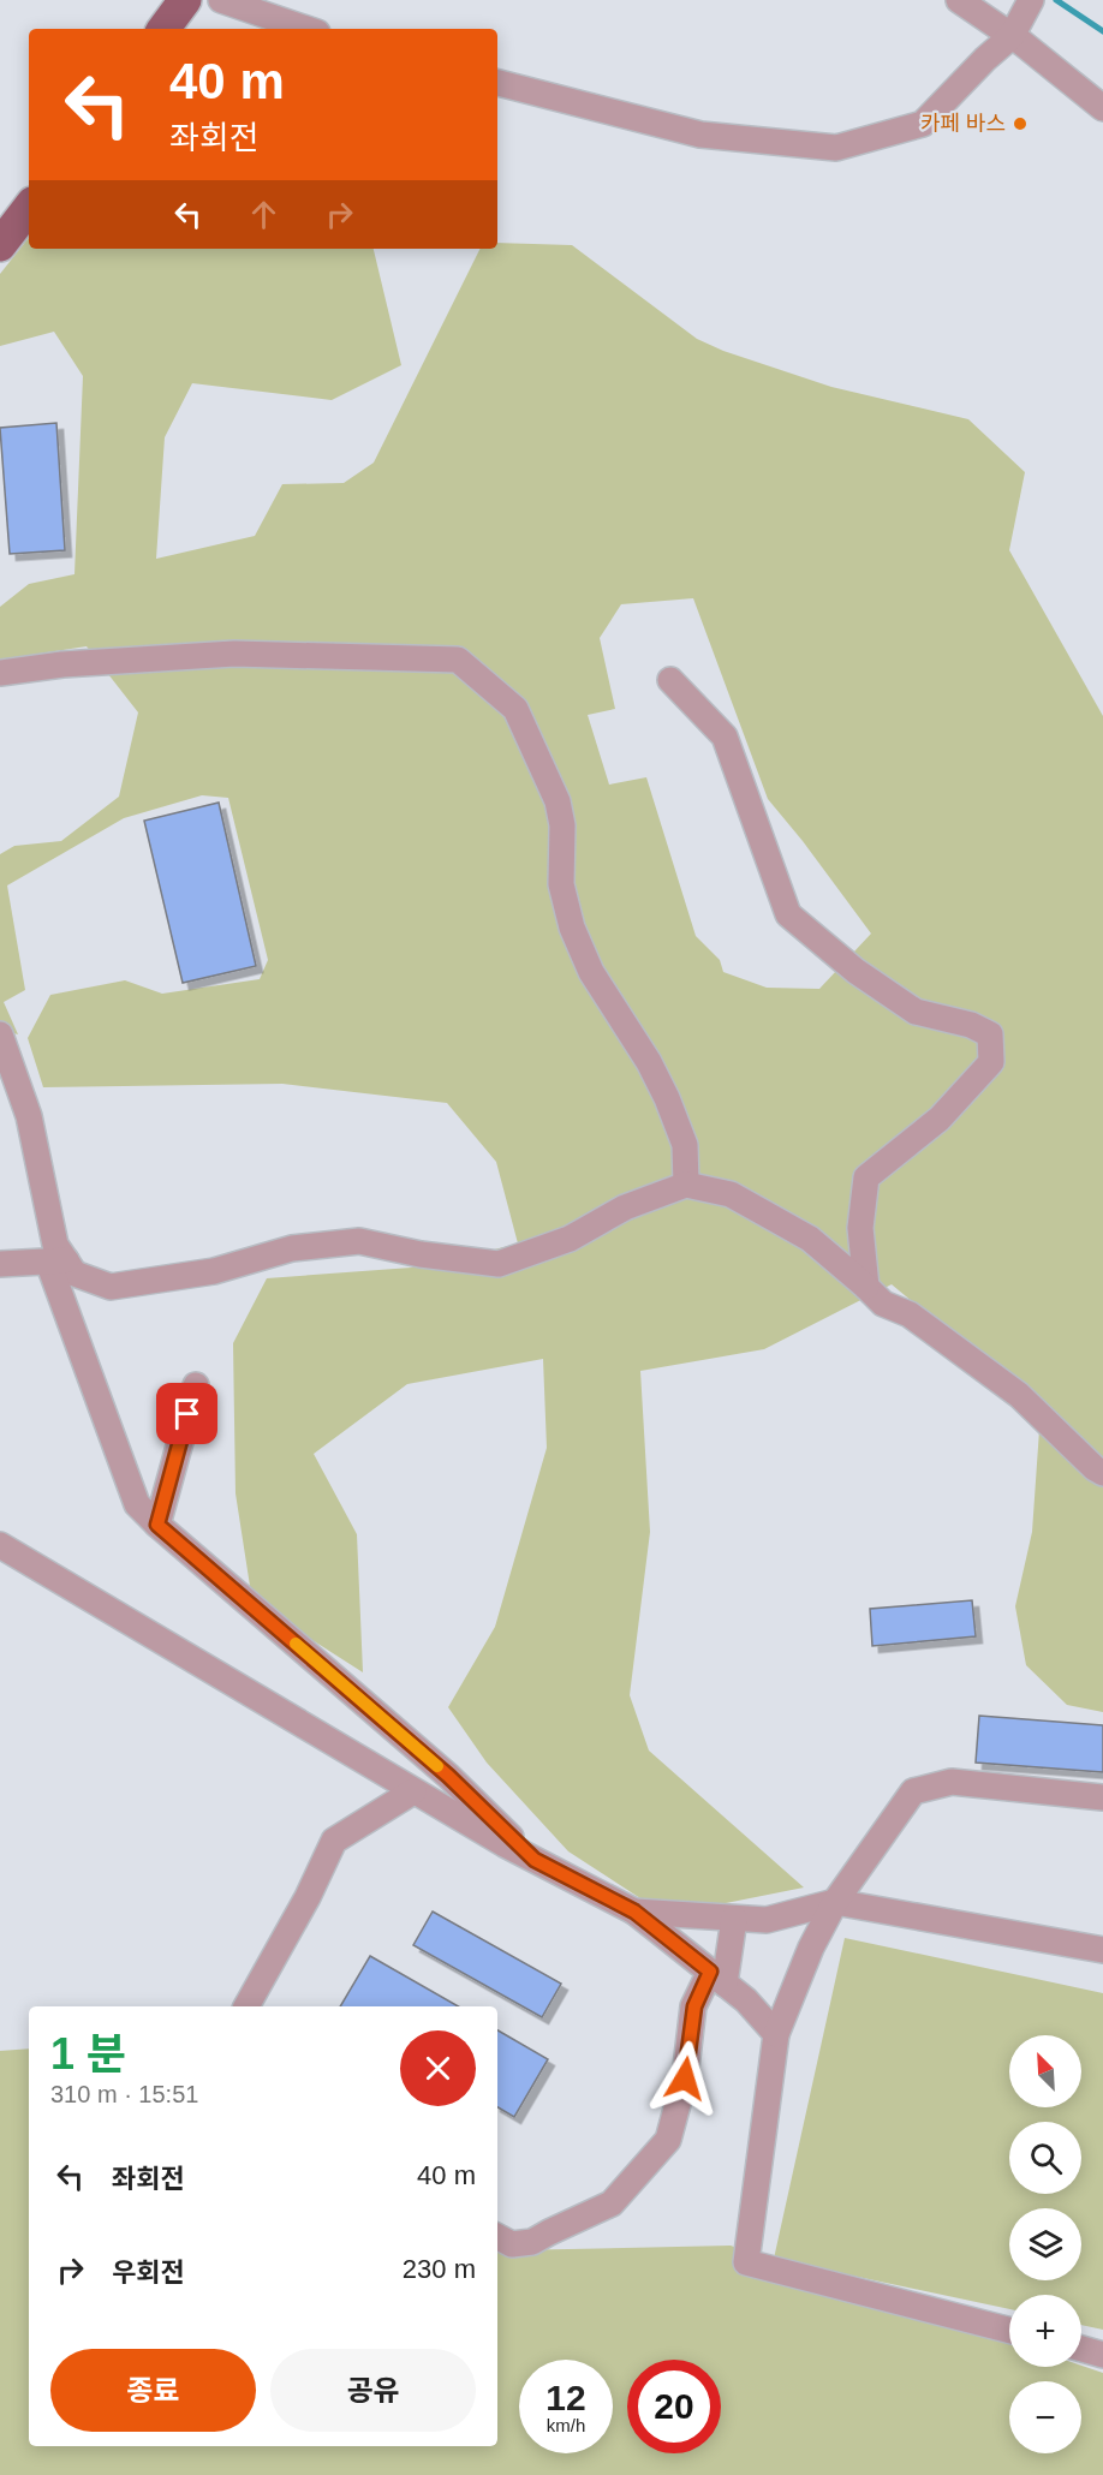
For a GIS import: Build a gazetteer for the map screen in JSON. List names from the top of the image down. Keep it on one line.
{"places":["카페 바스"],"north":"top left","page":{"turn":["40 m","좌회전"],"heading":["1 분","310 m · 15:51"],"map_buttons":["+","−"],"list":[{"name":"좌회전","value":"40 m"},{"name":"우회전","value":"230 m"}],"buttons":["종료","공유"],"speed":"12 km/h","limit":"20"}}
